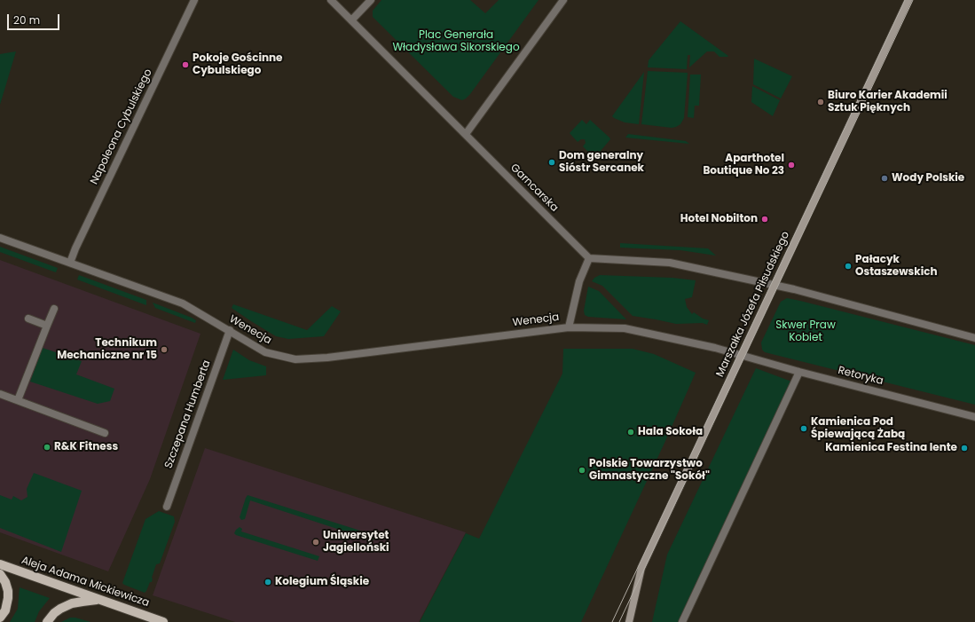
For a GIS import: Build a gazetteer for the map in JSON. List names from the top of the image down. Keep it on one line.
{"streets":{"main road":["Aleja Adama Mickiewicza"],"street":["Napoleona Cybulskiego","Garncarska","Marszałka Józefa Piłsudskiego","Wenecja","Retoryka","Szczepana Humberta"]},"crossings":[["Napoleona Cybulskiego","Wenecja"],["Garncarska","Wenecja"],["Marszałka Józefa Piłsudskiego","Wenecja"],["Marszałka Józefa Piłsudskiego","Retoryka"],["Wenecja","Retoryka"],["Wenecja","Szczepana Humberta"]],"parks":["Plac Generała Władysława Sikorskiego","Skwer Praw Kobiet"],"places":["Pokoje Gościnne Cybulskiego","Biuro Karier Akademii Sztuk Pięknych","Dom generalny Sióstr Sercanek","Aparthotel Boutique No 23","Wody Polskie","Hotel Nobilton","Pałacyk Ostaszewskich","Technikum Mechaniczne nr 15","Kamienica Pod Śpiewającą Żabą","Hala Sokoła","R&K Fitness","Kamienica Festina lente","Polskie Towarzystwo Gimnastyczne \"Sokół\"","Uniwersytet Jagielloński","Kolegium Śląskie"],"scale_bar":"20 m"}
